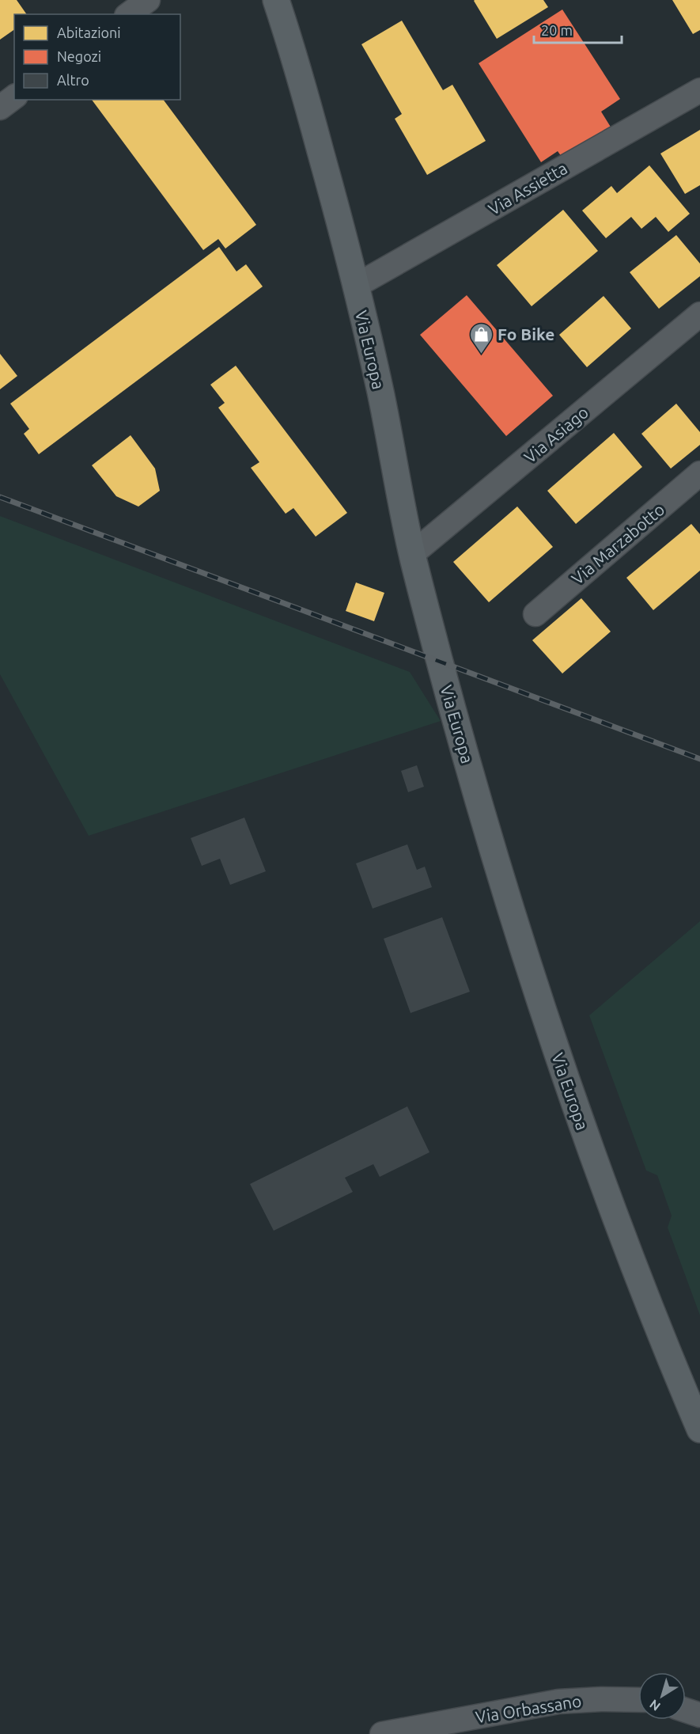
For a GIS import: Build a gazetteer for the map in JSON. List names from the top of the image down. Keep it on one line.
{"streets":{"street":["Via Assietta","Via Europa","Via Asiago","Via Marzabotto","Via Orbassano"]},"crossings":[["Via Assietta","Via Europa"],["Via Europa","Via Asiago"]],"places":{"shop":["Fo Bike"]},"legend":["Abitazioni","Negozi","Altro"],"scale_bar":"20 m","north":"bottom left"}
